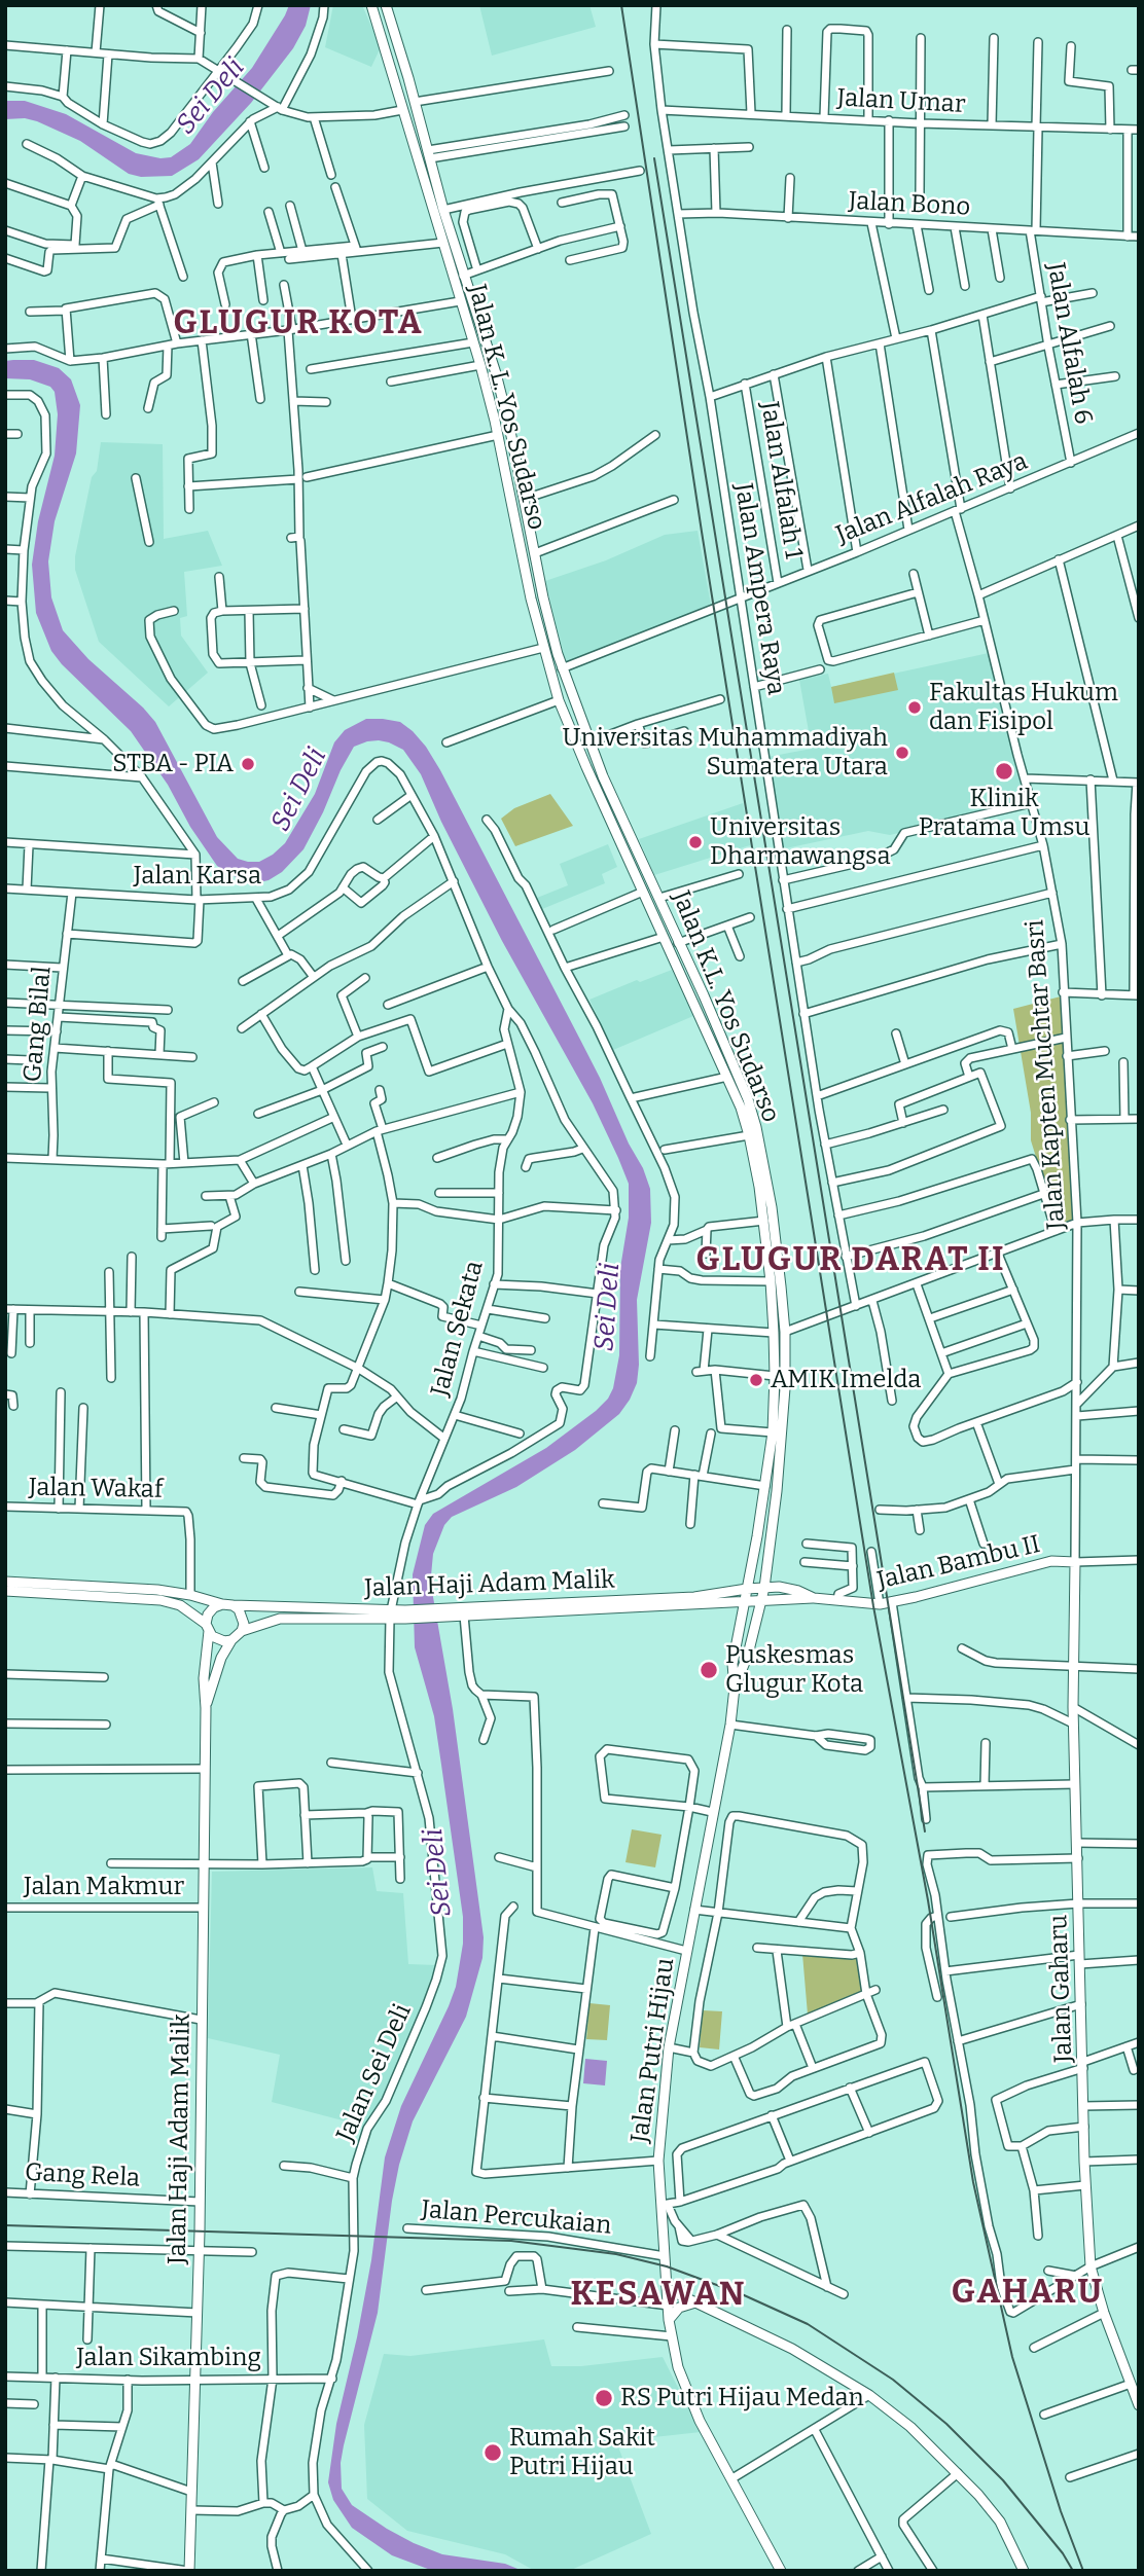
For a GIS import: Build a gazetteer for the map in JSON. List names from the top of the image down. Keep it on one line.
{"streets":{"main road":["Jalan K. L. Yos Sudarso","Jalan K.L. Yos Sudarso","Jalan Bambu II","Jalan Haji Adam Malik","Jalan Gaharu","Jalan Putri Hijau"],"street":["Jalan Umar","Jalan Bono","Jalan Alfalah 6","Jalan Alfalah 1","Jalan Alfalah Raya","Jalan Ampera Raya","Jalan Karsa","Gang Bilal","Jalan Kapten Muchtar Basri","Jalan Sekata","Jalan Wakaf","Jalan Makmur","Jalan Sei Deli","Gang Rela","Jalan Percukaian","Jalan Sikambing"]},"crossings":[["Jalan Umar","Jalan Alfalah 6"],["Jalan Umar","Jalan Ampera Raya"],["Jalan Bono","Jalan Alfalah 6"],["Jalan Bono","Jalan Ampera Raya"],["Jalan Alfalah 6","Jalan Alfalah Raya"],["Jalan K. L. Yos Sudarso","Jalan Alfalah Raya"],["Jalan K. L. Yos Sudarso","Jalan K.L. Yos Sudarso"],["Jalan Alfalah 1","Jalan Alfalah Raya"],["Jalan Alfalah Raya","Jalan Ampera Raya"],["Jalan Alfalah Raya","Jalan Kapten Muchtar Basri"],["Jalan Karsa","Gang Bilal"],["Jalan Karsa","Jalan Sekata"],["Jalan K.L. Yos Sudarso","Jalan Bambu II"],["Jalan K.L. Yos Sudarso","Jalan Haji Adam Malik"],["Jalan K.L. Yos Sudarso","Jalan Putri Hijau"],["Jalan Kapten Muchtar Basri","Jalan Bambu II"],["Jalan Kapten Muchtar Basri","Jalan Gaharu"],["Jalan Sekata","Jalan Haji Adam Malik"],["Jalan Sekata","Jalan Sei Deli"],["Jalan Wakaf","Jalan Haji Adam Malik"],["Jalan Bambu II","Jalan Haji Adam Malik"],["Jalan Bambu II","Jalan Gaharu"],["Jalan Haji Adam Malik","Jalan Makmur"],["Jalan Haji Adam Malik","Jalan Putri Hijau"],["Jalan Haji Adam Malik","Jalan Sei Deli"],["Jalan Haji Adam Malik","Gang Rela"],["Jalan Haji Adam Malik","Jalan Sikambing"],["Jalan Putri Hijau","Jalan Percukaian"],["Jalan Sei Deli","Jalan Sikambing"]],"districts":["GLUGUR KOTA","GLUGUR DARAT II","GAHARU","KESAWAN"],"water":["Sei Deli"],"places":["Fakultas Hukum dan Fisipol","Universitas Muhammadiyah Sumatera Utara","STBA - PIA","Klinik Pratama Umsu","Universitas Dharmawangsa","AMIK Imelda","Puskesmas Glugur Kota","RS Putri Hijau Medan","Rumah Sakit Putri Hijau"]}
